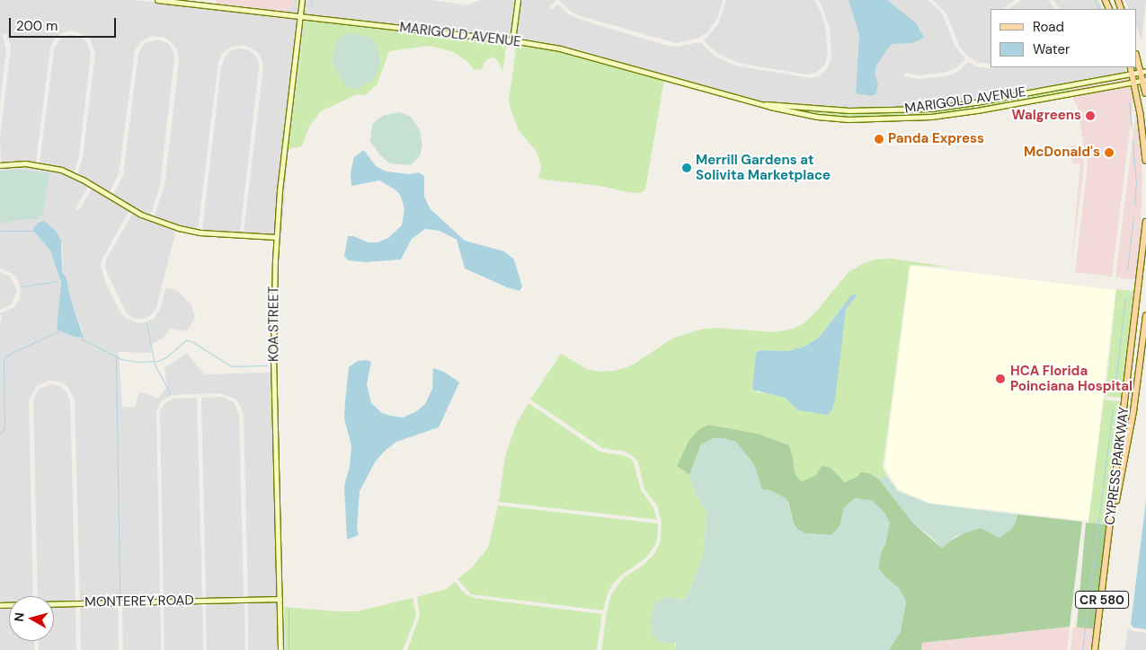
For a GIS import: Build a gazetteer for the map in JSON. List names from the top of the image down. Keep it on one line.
{"streets":{"main road":["MARIGOLD AVENUE","KOA STREET","CYPRESS PARKWAY","CR 580","MONTEREY ROAD"]},"crossings":[["MARIGOLD AVENUE","KOA STREET"],["KOA STREET","MONTEREY ROAD"]],"places":["Walgreens","Panda Express","McDonald's","Merrill Gardens at Solivita Marketplace","HCA Florida Poinciana Hospital"],"legend":["Road","Water"],"scale_bar":"200 m","north":"left"}
